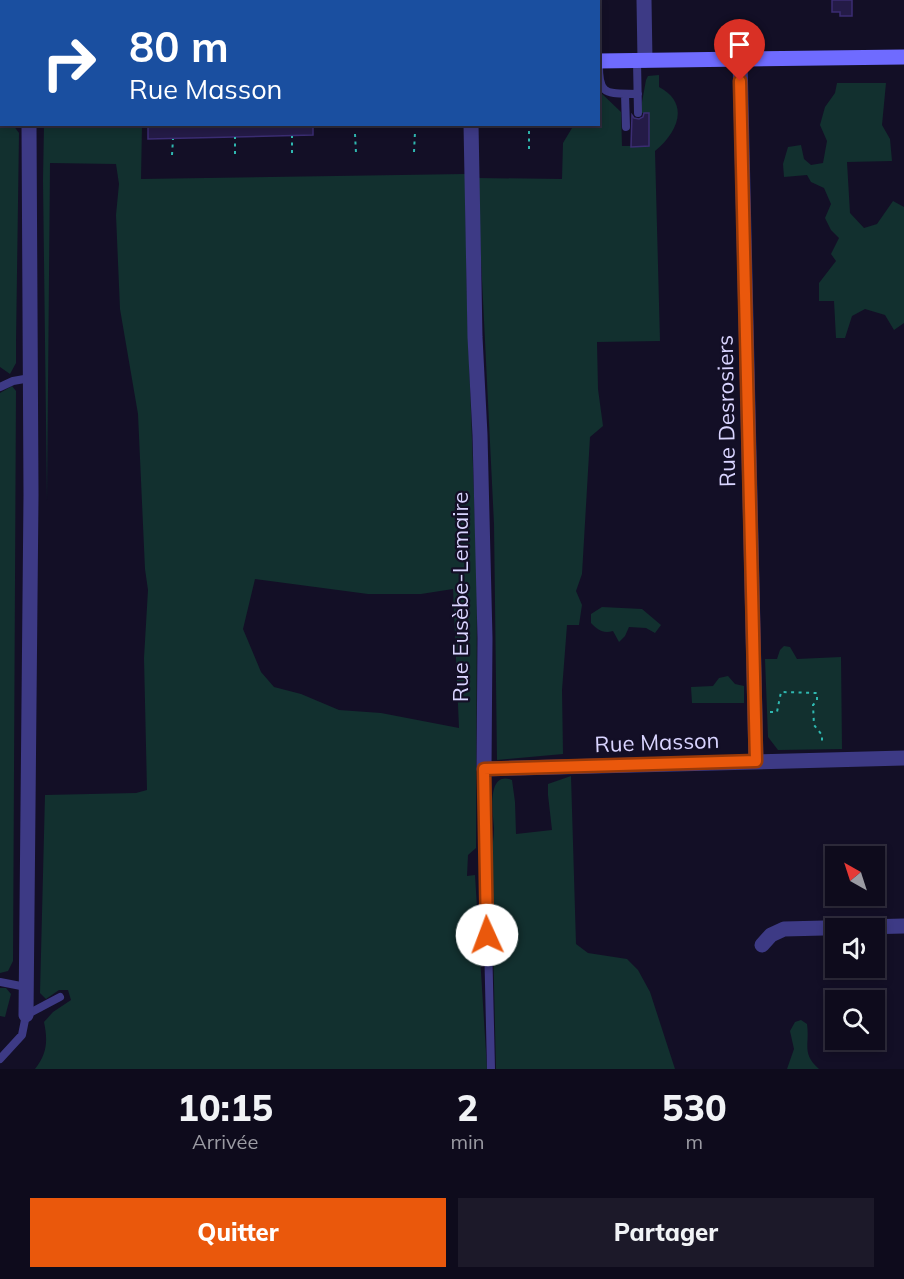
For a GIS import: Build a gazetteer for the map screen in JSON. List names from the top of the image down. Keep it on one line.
{"streets":{"street":["Rue Desrosiers","Rue Eusèbe-Lemaire","Rue Masson"]},"crossings":[["Rue Desrosiers","Rue Masson"],["Rue Eusèbe-Lemaire","Rue Masson"]],"north":"top left","page":{"turn":["80 m","Rue Masson"],"eta":["10:15","Arrivée","2","min","530","m"],"buttons":["Quitter","Partager"]}}
